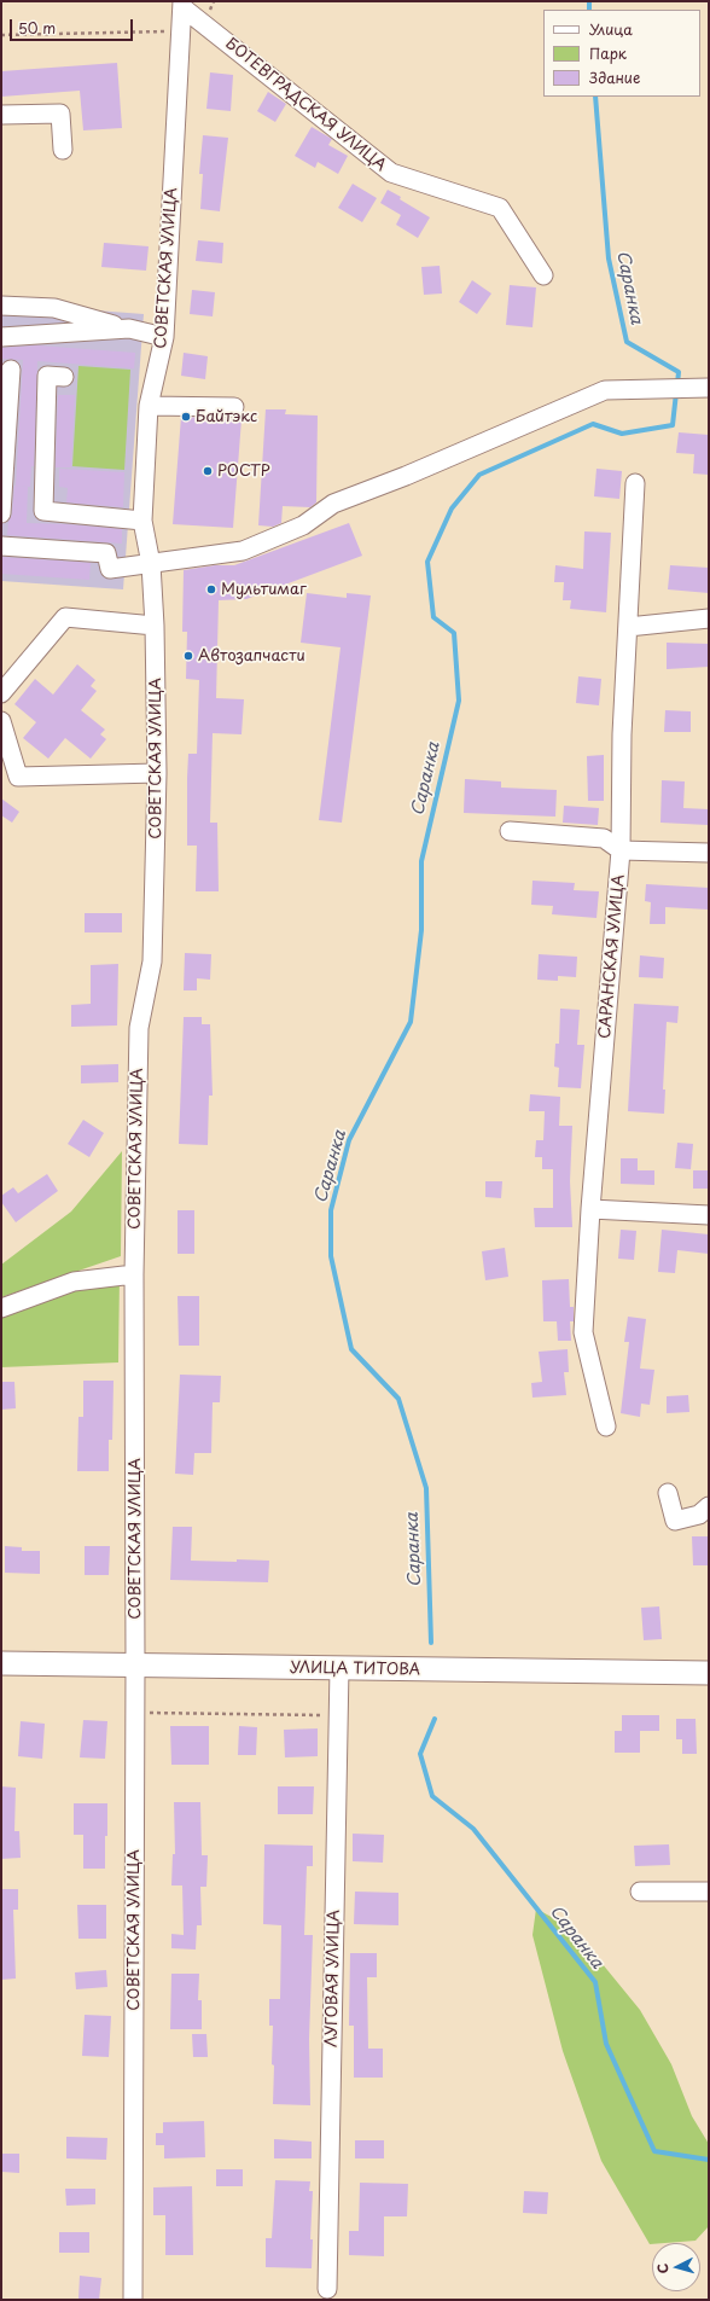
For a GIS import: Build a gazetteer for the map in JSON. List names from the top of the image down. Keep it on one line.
{"streets":{"main road":["УЛИЦА ТИТОВА"],"street":["БОТЕВГРАДСКАЯ УЛИЦА","СОВЕТСКАЯ УЛИЦА","САРАНСКАЯ УЛИЦА","ЛУГОВАЯ УЛИЦА"]},"crossings":[["БОТЕВГРАДСКАЯ УЛИЦА","СОВЕТСКАЯ УЛИЦА"],["СОВЕТСКАЯ УЛИЦА","УЛИЦА ТИТОВА"],["УЛИЦА ТИТОВА","ЛУГОВАЯ УЛИЦА"]],"water":["Саранка"],"places":["Байтэкс","РОСТР","Мультимаг","Автозапчасти"],"legend":["Улица","Парк","Здание"],"scale_bar":"50 m","north":"left"}
